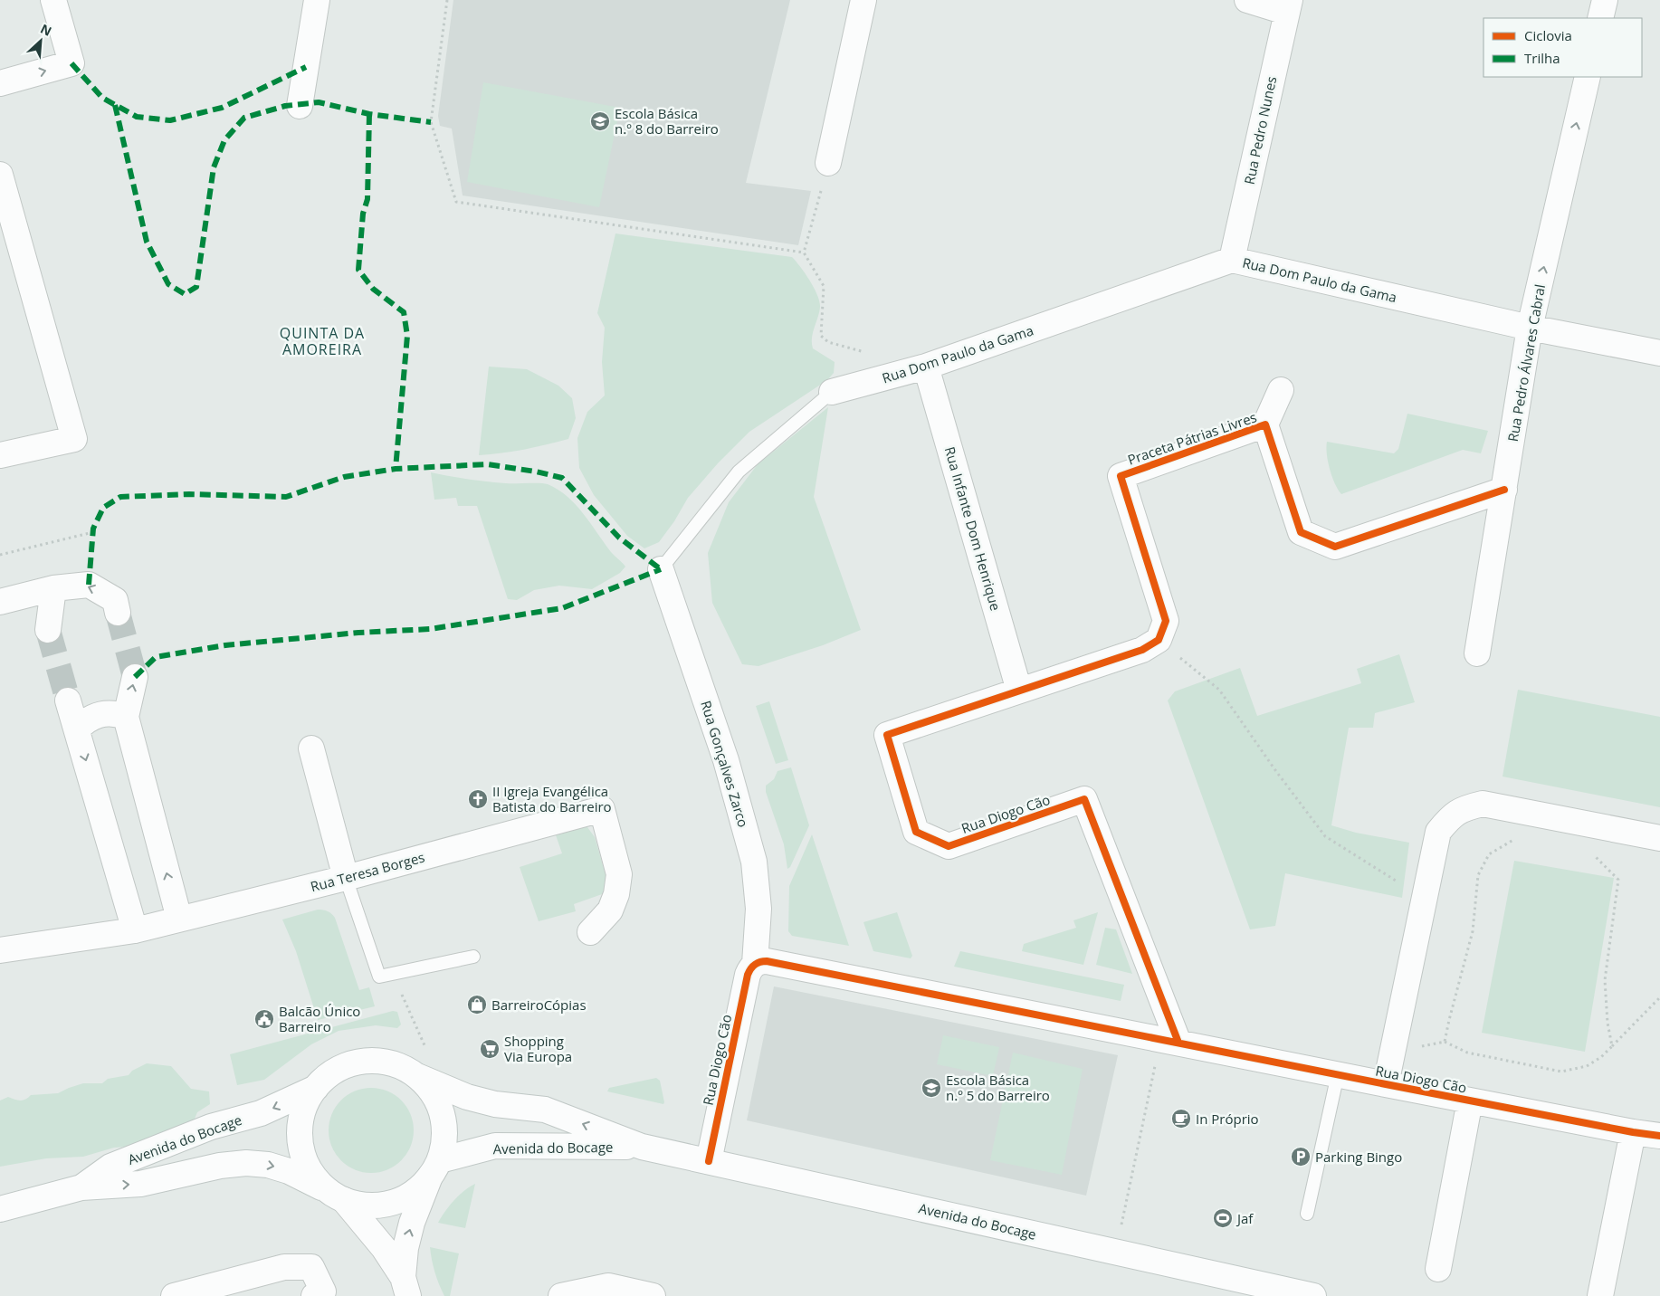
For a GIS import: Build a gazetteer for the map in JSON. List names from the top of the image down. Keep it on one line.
{"streets":{"street":["Rua Pedro Nunes","Rua Dom Paulo da Gama","Rua Pedro Álvares Cabral","Praceta Pátrias Livres","Rua Infante Dom Henrique","Rua Gonçalves Zarco","Rua Diogo Cão","Rua Teresa Borges","Avenida do Bocage"]},"crossings":[["Rua Pedro Nunes","Rua Dom Paulo da Gama"],["Rua Dom Paulo da Gama","Rua Pedro Álvares Cabral"],["Rua Dom Paulo da Gama","Rua Infante Dom Henrique"],["Rua Pedro Álvares Cabral","Praceta Pátrias Livres"],["Rua Infante Dom Henrique","Rua Diogo Cão"],["Rua Gonçalves Zarco","Rua Diogo Cão"],["Rua Diogo Cão","Avenida do Bocage"]],"one_way":["Rua Pedro Álvares Cabral"],"districts":["QUINTA DA AMOREIRA"],"places":{"school or university":["Escola Básica n.º 8 do Barreiro","Escola Básica n.º 5 do Barreiro"],"church":["II Igreja Evangélica Batista do Barreiro"],"shop":["BarreiroCópias"],"public building":["Balcão Único Barreiro"],"supermarket":["Shopping Via Europa"],"cafe":["In Próprio"],"parking":["Parking Bingo"],"sports":["Jaf"]},"legend":["Ciclovia","Trilha"],"north":"top right"}
